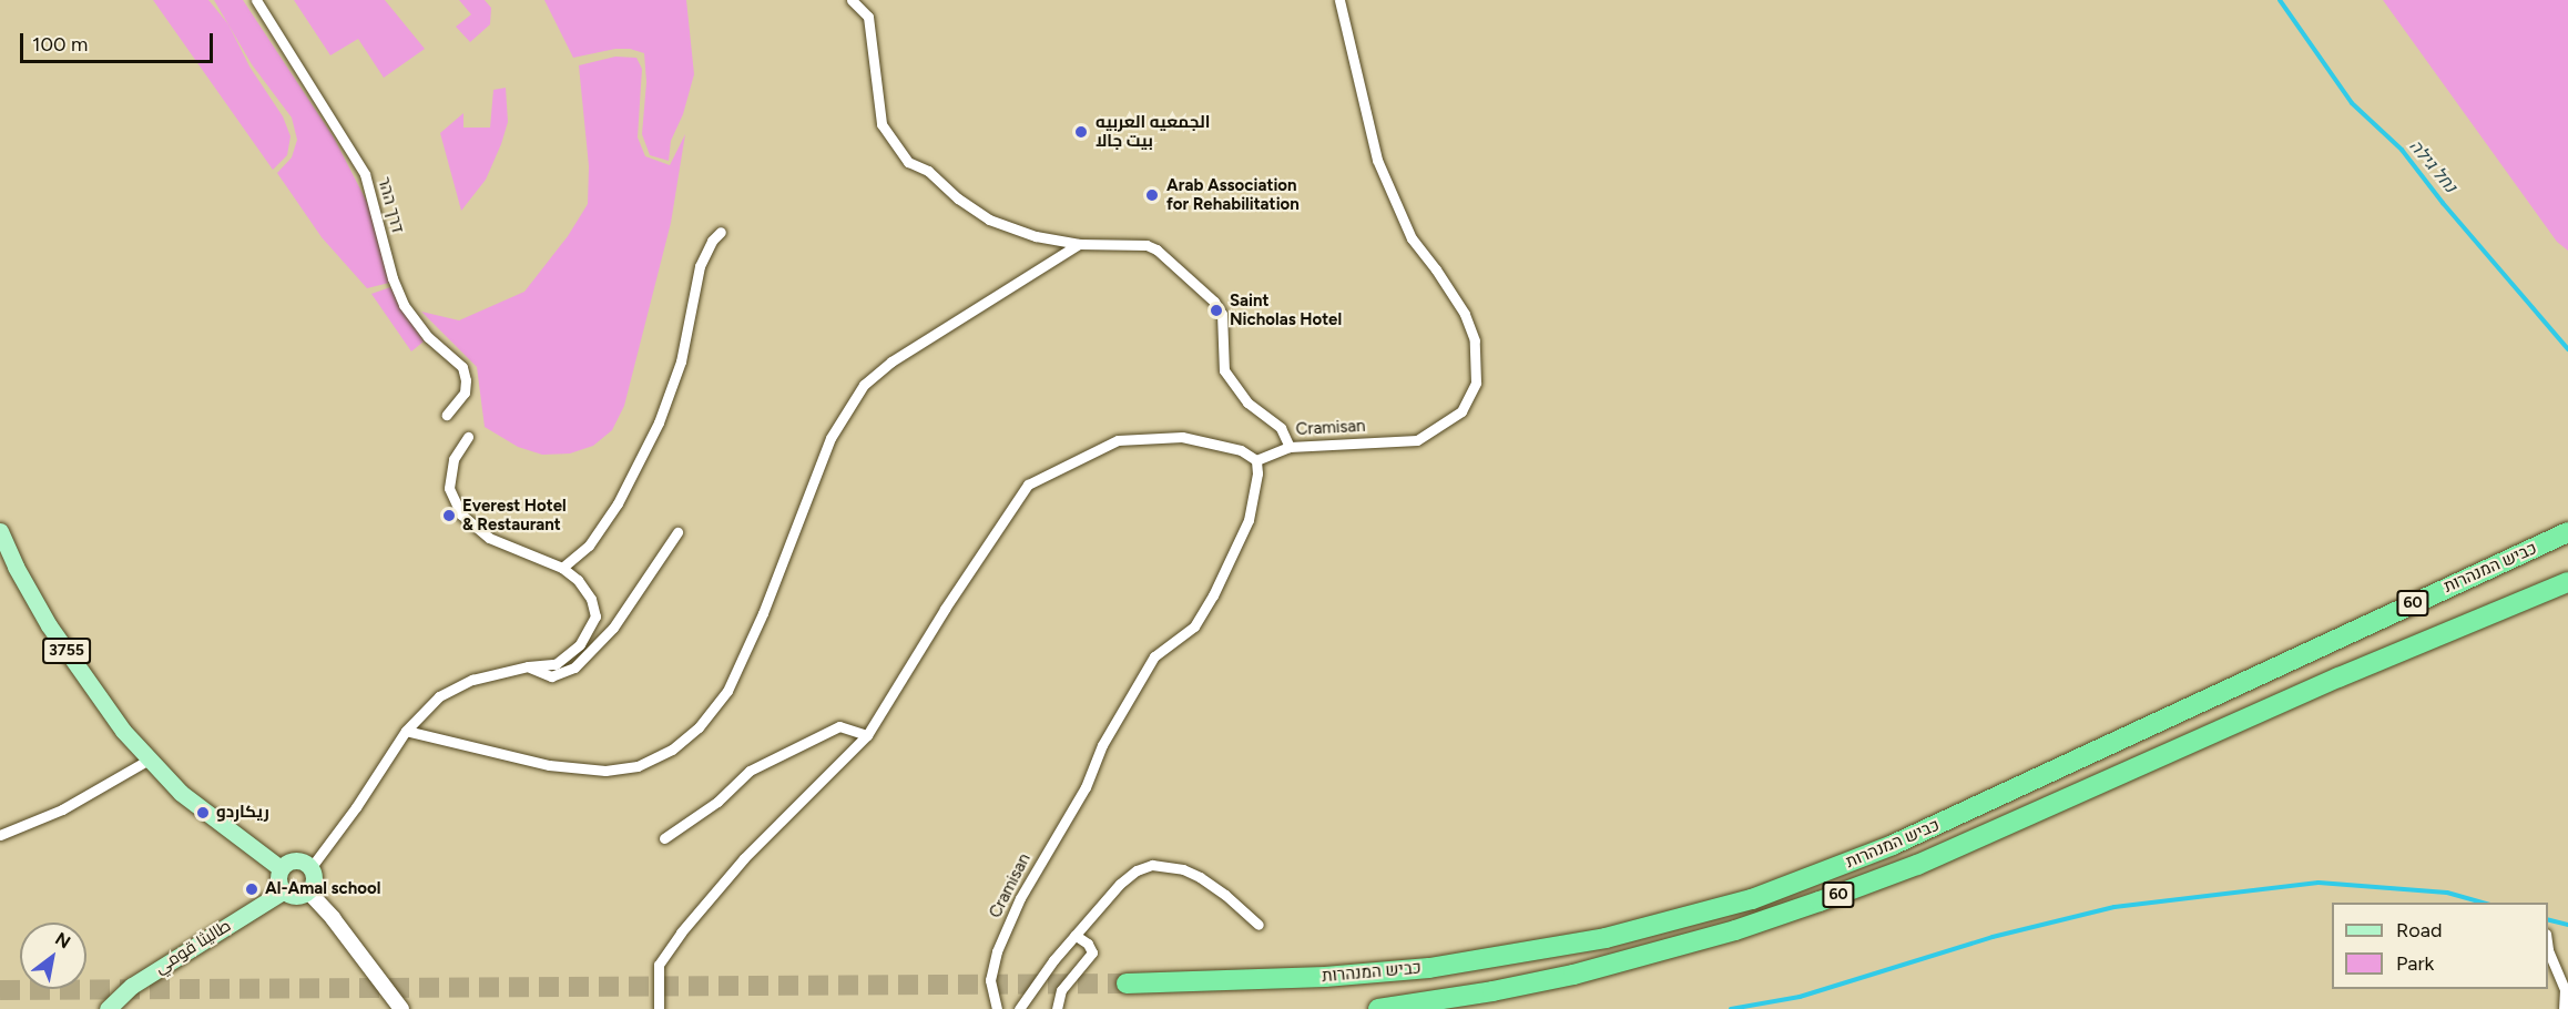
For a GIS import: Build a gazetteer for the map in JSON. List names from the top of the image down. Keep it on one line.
{"streets":{"highway":["כביש המנהרות","60"],"main road":["3755","طاليثا قومي"],"street":["דרך ההר","Cramisan"]},"crossings":[["3755","طاليثا قومي"]],"water":["נחל גילה"],"places":["الجمعيه العربيه بيت جالا","Arab Association for Rehabilitation","Saint Nicholas Hotel","Everest Hotel & Restaurant","ريكاردو","Al-Amal school"],"legend":["Road","Park"],"scale_bar":"100 m","north":"top right"}
